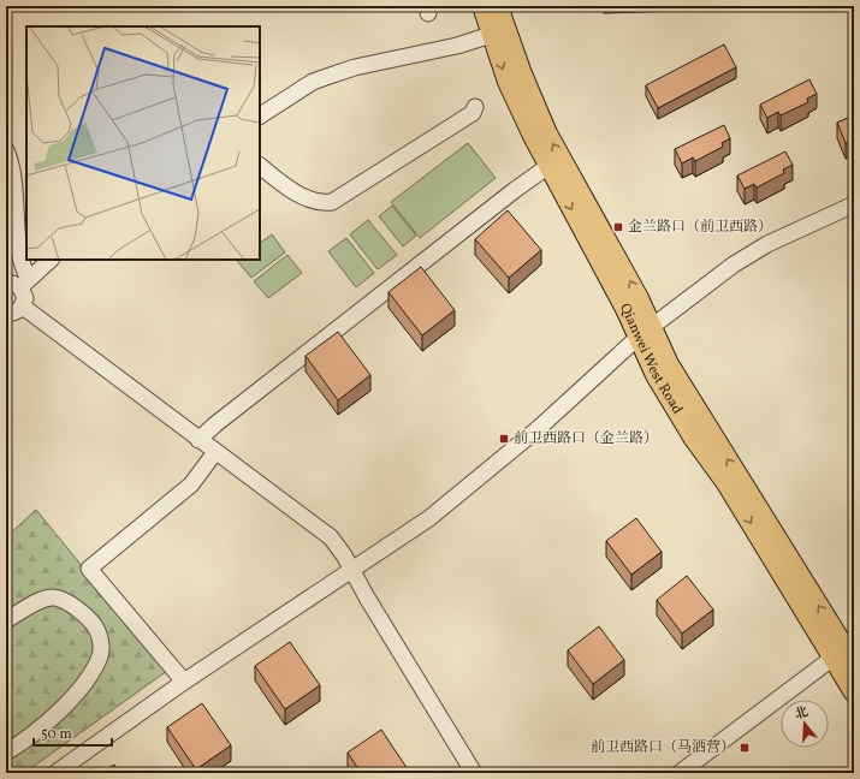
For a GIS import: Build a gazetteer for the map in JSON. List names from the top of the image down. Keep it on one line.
{"streets":{"main road":["Qianwei West Road"]},"places":{"transit":["金兰路口（前卫西路）","前卫西路口（金兰路）","前卫西路口（马洒营）"]},"scale_bar":"50 m","north":"top"}
